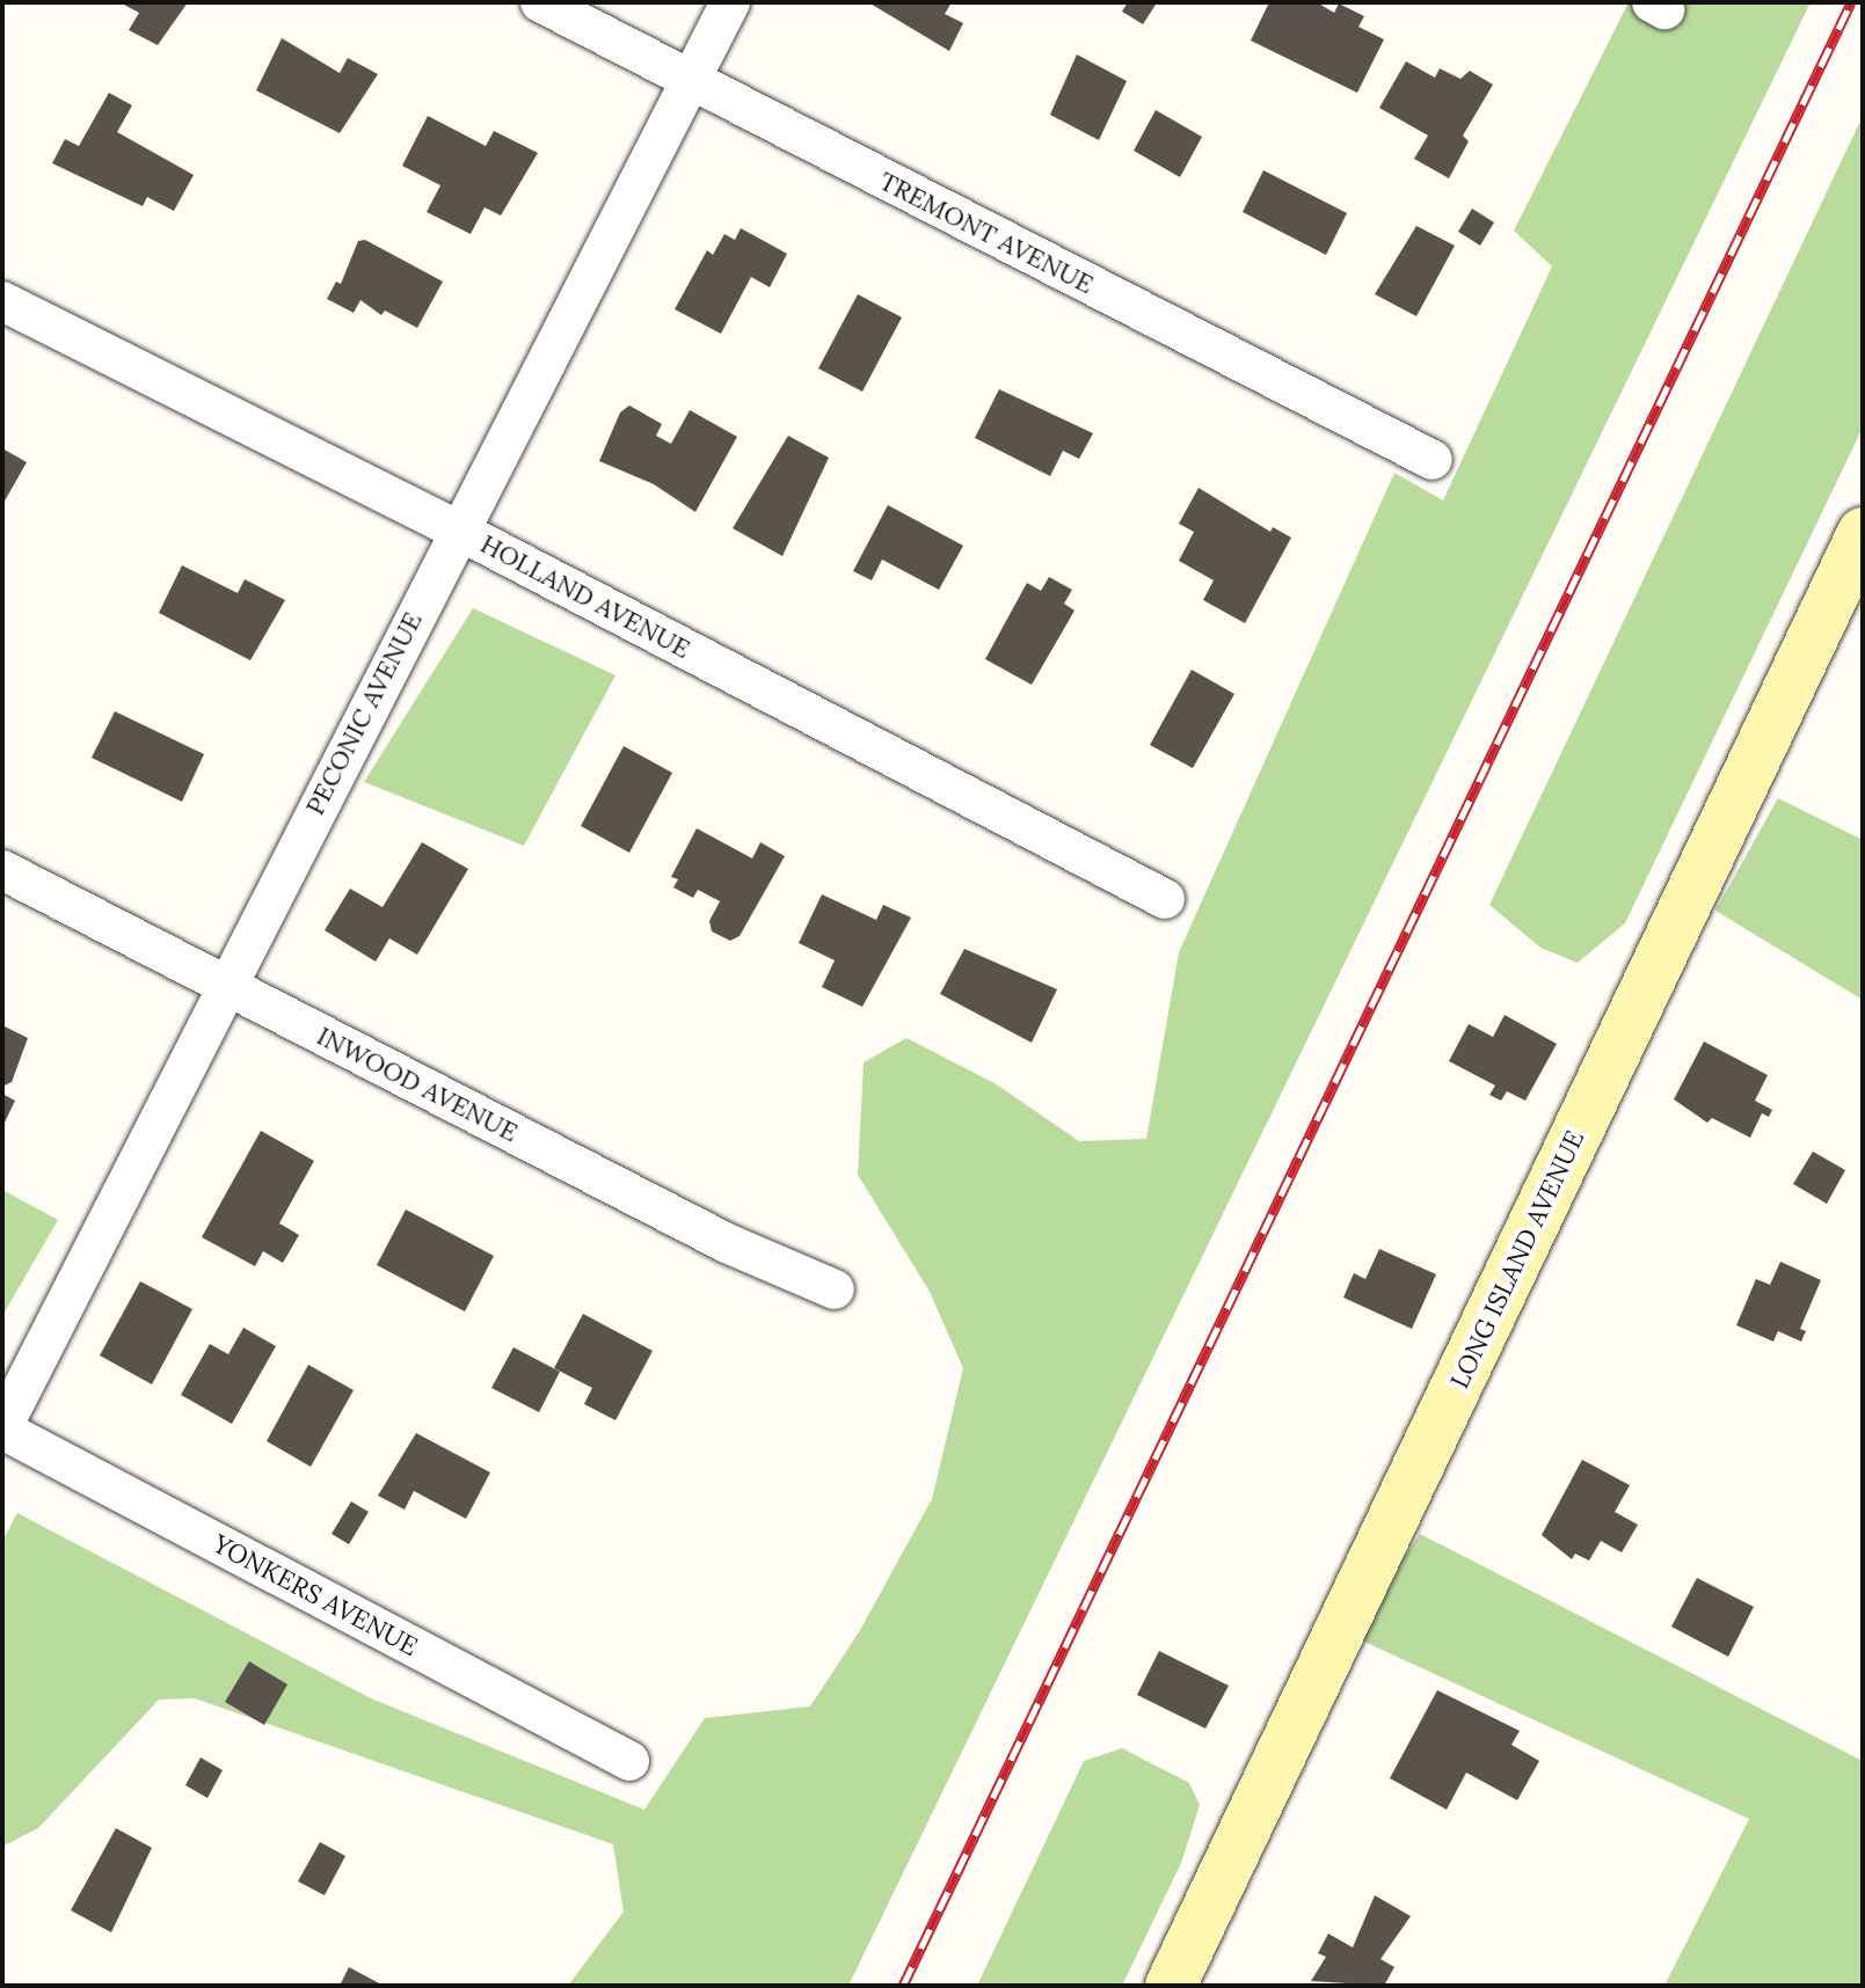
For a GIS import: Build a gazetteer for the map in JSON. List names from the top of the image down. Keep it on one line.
{"streets":{"street":["TREMONT AVENUE","HOLLAND AVENUE","PECONIC AVENUE","INWOOD AVENUE","LONG ISLAND AVENUE","YONKERS AVENUE"]},"crossings":[["TREMONT AVENUE","PECONIC AVENUE"],["HOLLAND AVENUE","PECONIC AVENUE"],["PECONIC AVENUE","INWOOD AVENUE"],["PECONIC AVENUE","YONKERS AVENUE"]]}
